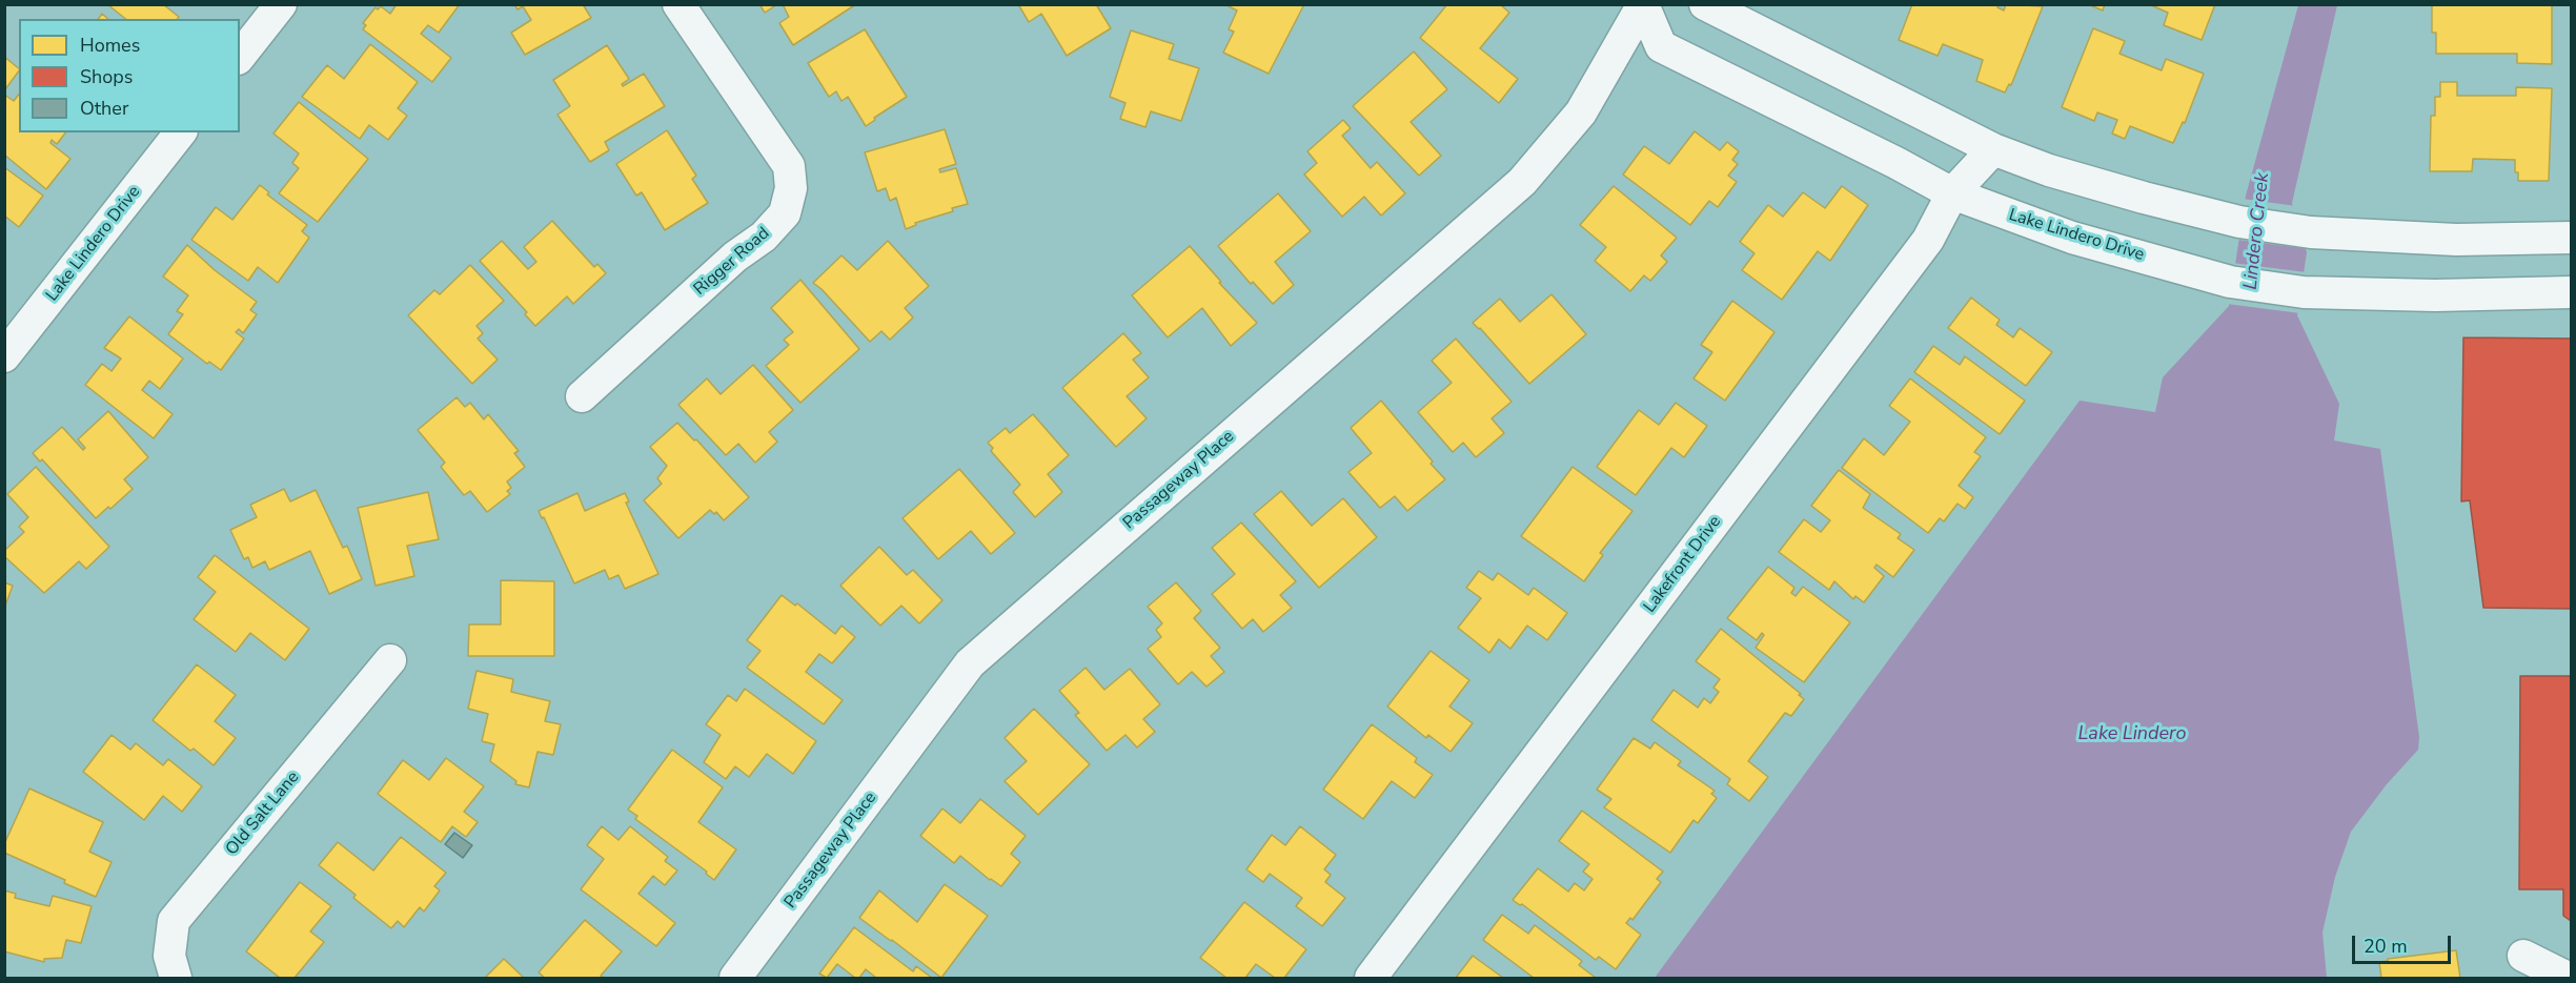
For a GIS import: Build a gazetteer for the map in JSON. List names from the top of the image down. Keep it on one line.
{"streets":{"street":["Lake Lindero Drive","Rigger Road","Passageway Place","Lakefront Drive","Old Salt Lane"]},"crossings":[["Lake Lindero Drive","Passageway Place"],["Lake Lindero Drive","Lakefront Drive"]],"water":["Lindero Creek","Lake Lindero"],"legend":["Homes","Shops","Other"],"scale_bar":"20 m"}
